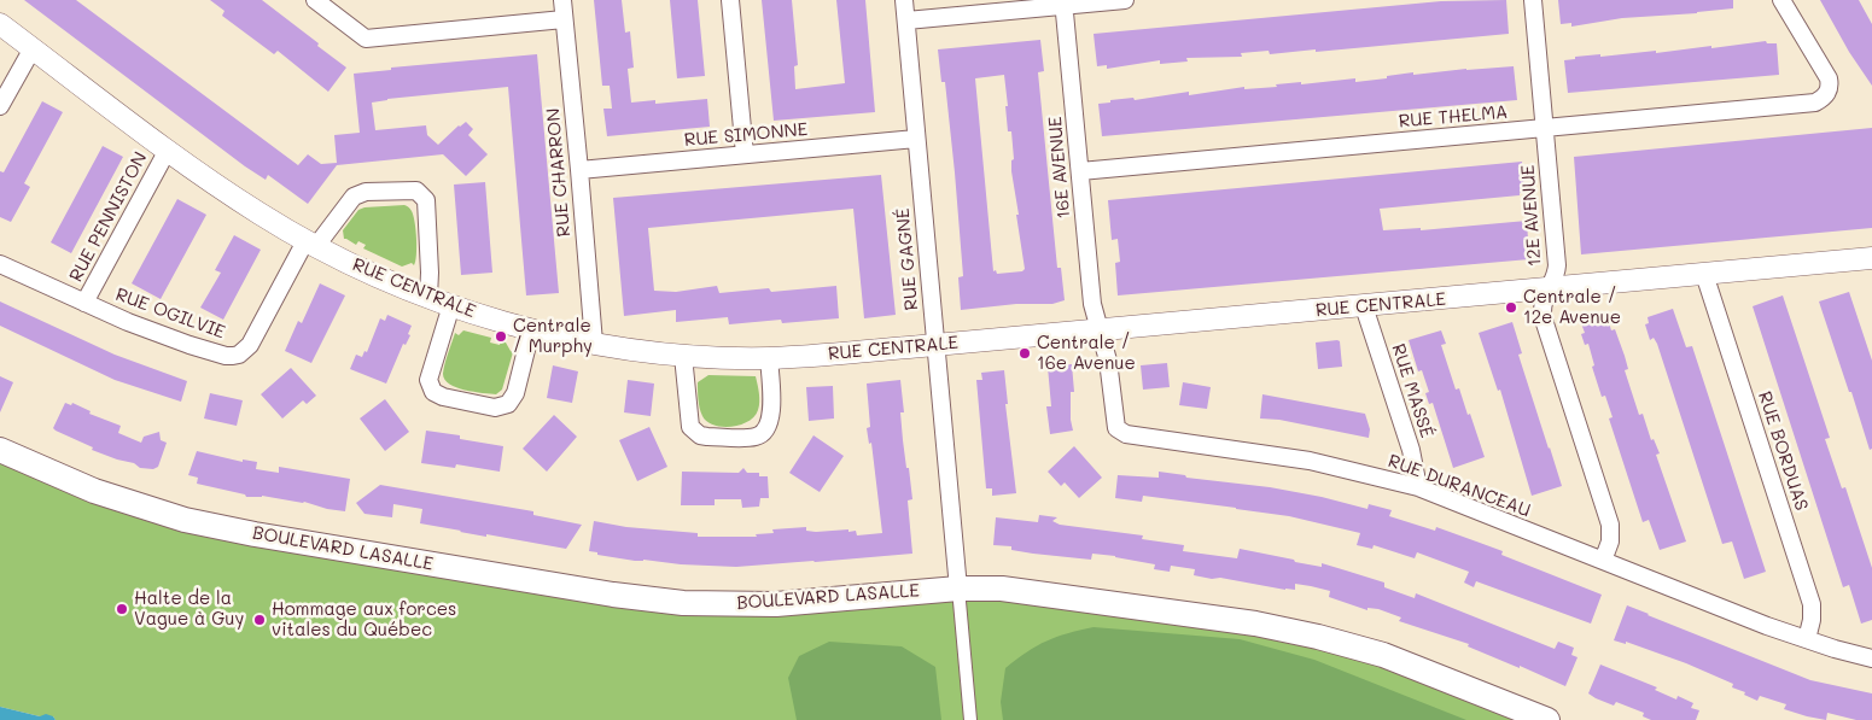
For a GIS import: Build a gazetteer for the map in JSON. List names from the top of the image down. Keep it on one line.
{"streets":{"main road":["BOULEVARD LASALLE"],"street":["RUE THELMA","RUE SIMONNE","16E AVENUE","RUE CHARRON","12E AVENUE","RUE PENNISTON","RUE GAGNÉ","RUE CENTRALE","RUE OGILVIE","RUE MASSÉ","RUE BORDUAS","RUE DURANCEAU"]},"crossings":[["RUE THELMA","16E AVENUE"],["RUE THELMA","12E AVENUE"],["RUE SIMONNE","RUE CHARRON"],["RUE SIMONNE","RUE GAGNÉ"],["16E AVENUE","RUE CENTRALE"],["16E AVENUE","RUE DURANCEAU"],["RUE CHARRON","RUE CENTRALE"],["12E AVENUE","RUE CENTRALE"],["12E AVENUE","RUE DURANCEAU"],["RUE PENNISTON","RUE CENTRALE"],["RUE PENNISTON","RUE OGILVIE"],["RUE GAGNÉ","RUE CENTRALE"],["RUE GAGNÉ","BOULEVARD LASALLE"],["RUE CENTRALE","RUE OGILVIE"],["RUE CENTRALE","RUE MASSÉ"],["RUE CENTRALE","RUE BORDUAS"],["RUE CENTRALE","RUE DURANCEAU"],["RUE MASSÉ","RUE DURANCEAU"],["RUE BORDUAS","RUE DURANCEAU"]],"places":["Centrale / 12e Avenue","Centrale / Murphy","Centrale / 16e Avenue","Halte de la Vague à Guy","Hommage aux forces vitales du Québec"]}
